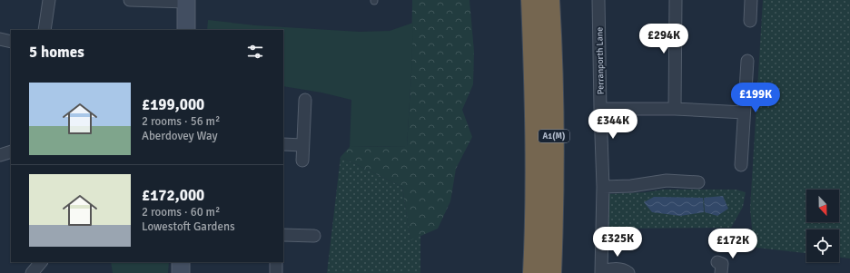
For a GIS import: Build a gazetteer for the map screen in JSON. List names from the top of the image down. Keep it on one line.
{"streets":{"highway":["A1(M)"],"street":["Perranporth Lane"]},"north":"bottom","page":{"price":["£294K","£199K","£344K","£325K","£172K"],"heading":"5 homes","list":[{"name":"£199,000","note":"2 rooms · 56 m² · Aberdovey Way"},{"name":"£172,000","note":"2 rooms · 60 m² · Lowestoft Gardens"}]}}
